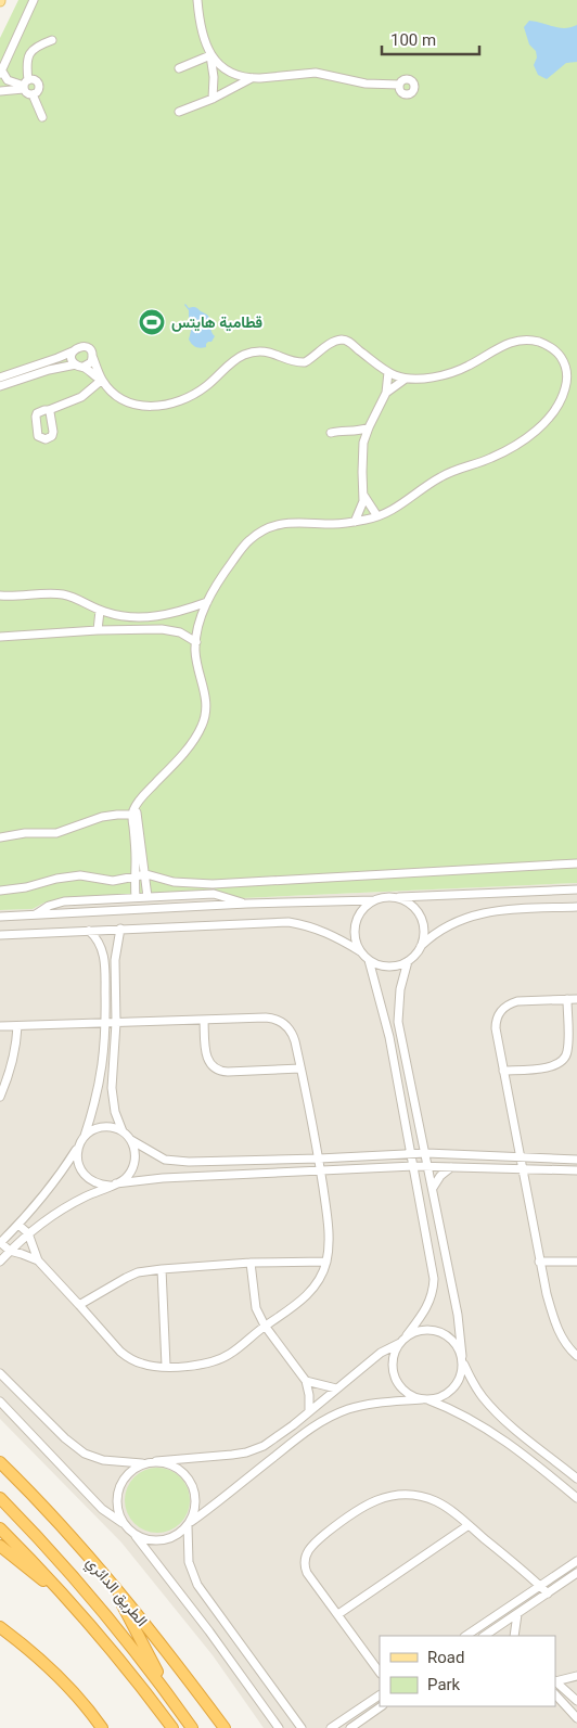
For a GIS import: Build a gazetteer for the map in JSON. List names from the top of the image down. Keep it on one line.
{"streets":{"highway":["الطريق الدائري"]},"places":{"sports":["قطامية هايتس"]},"legend":["Road","Park"],"scale_bar":"100 m"}
